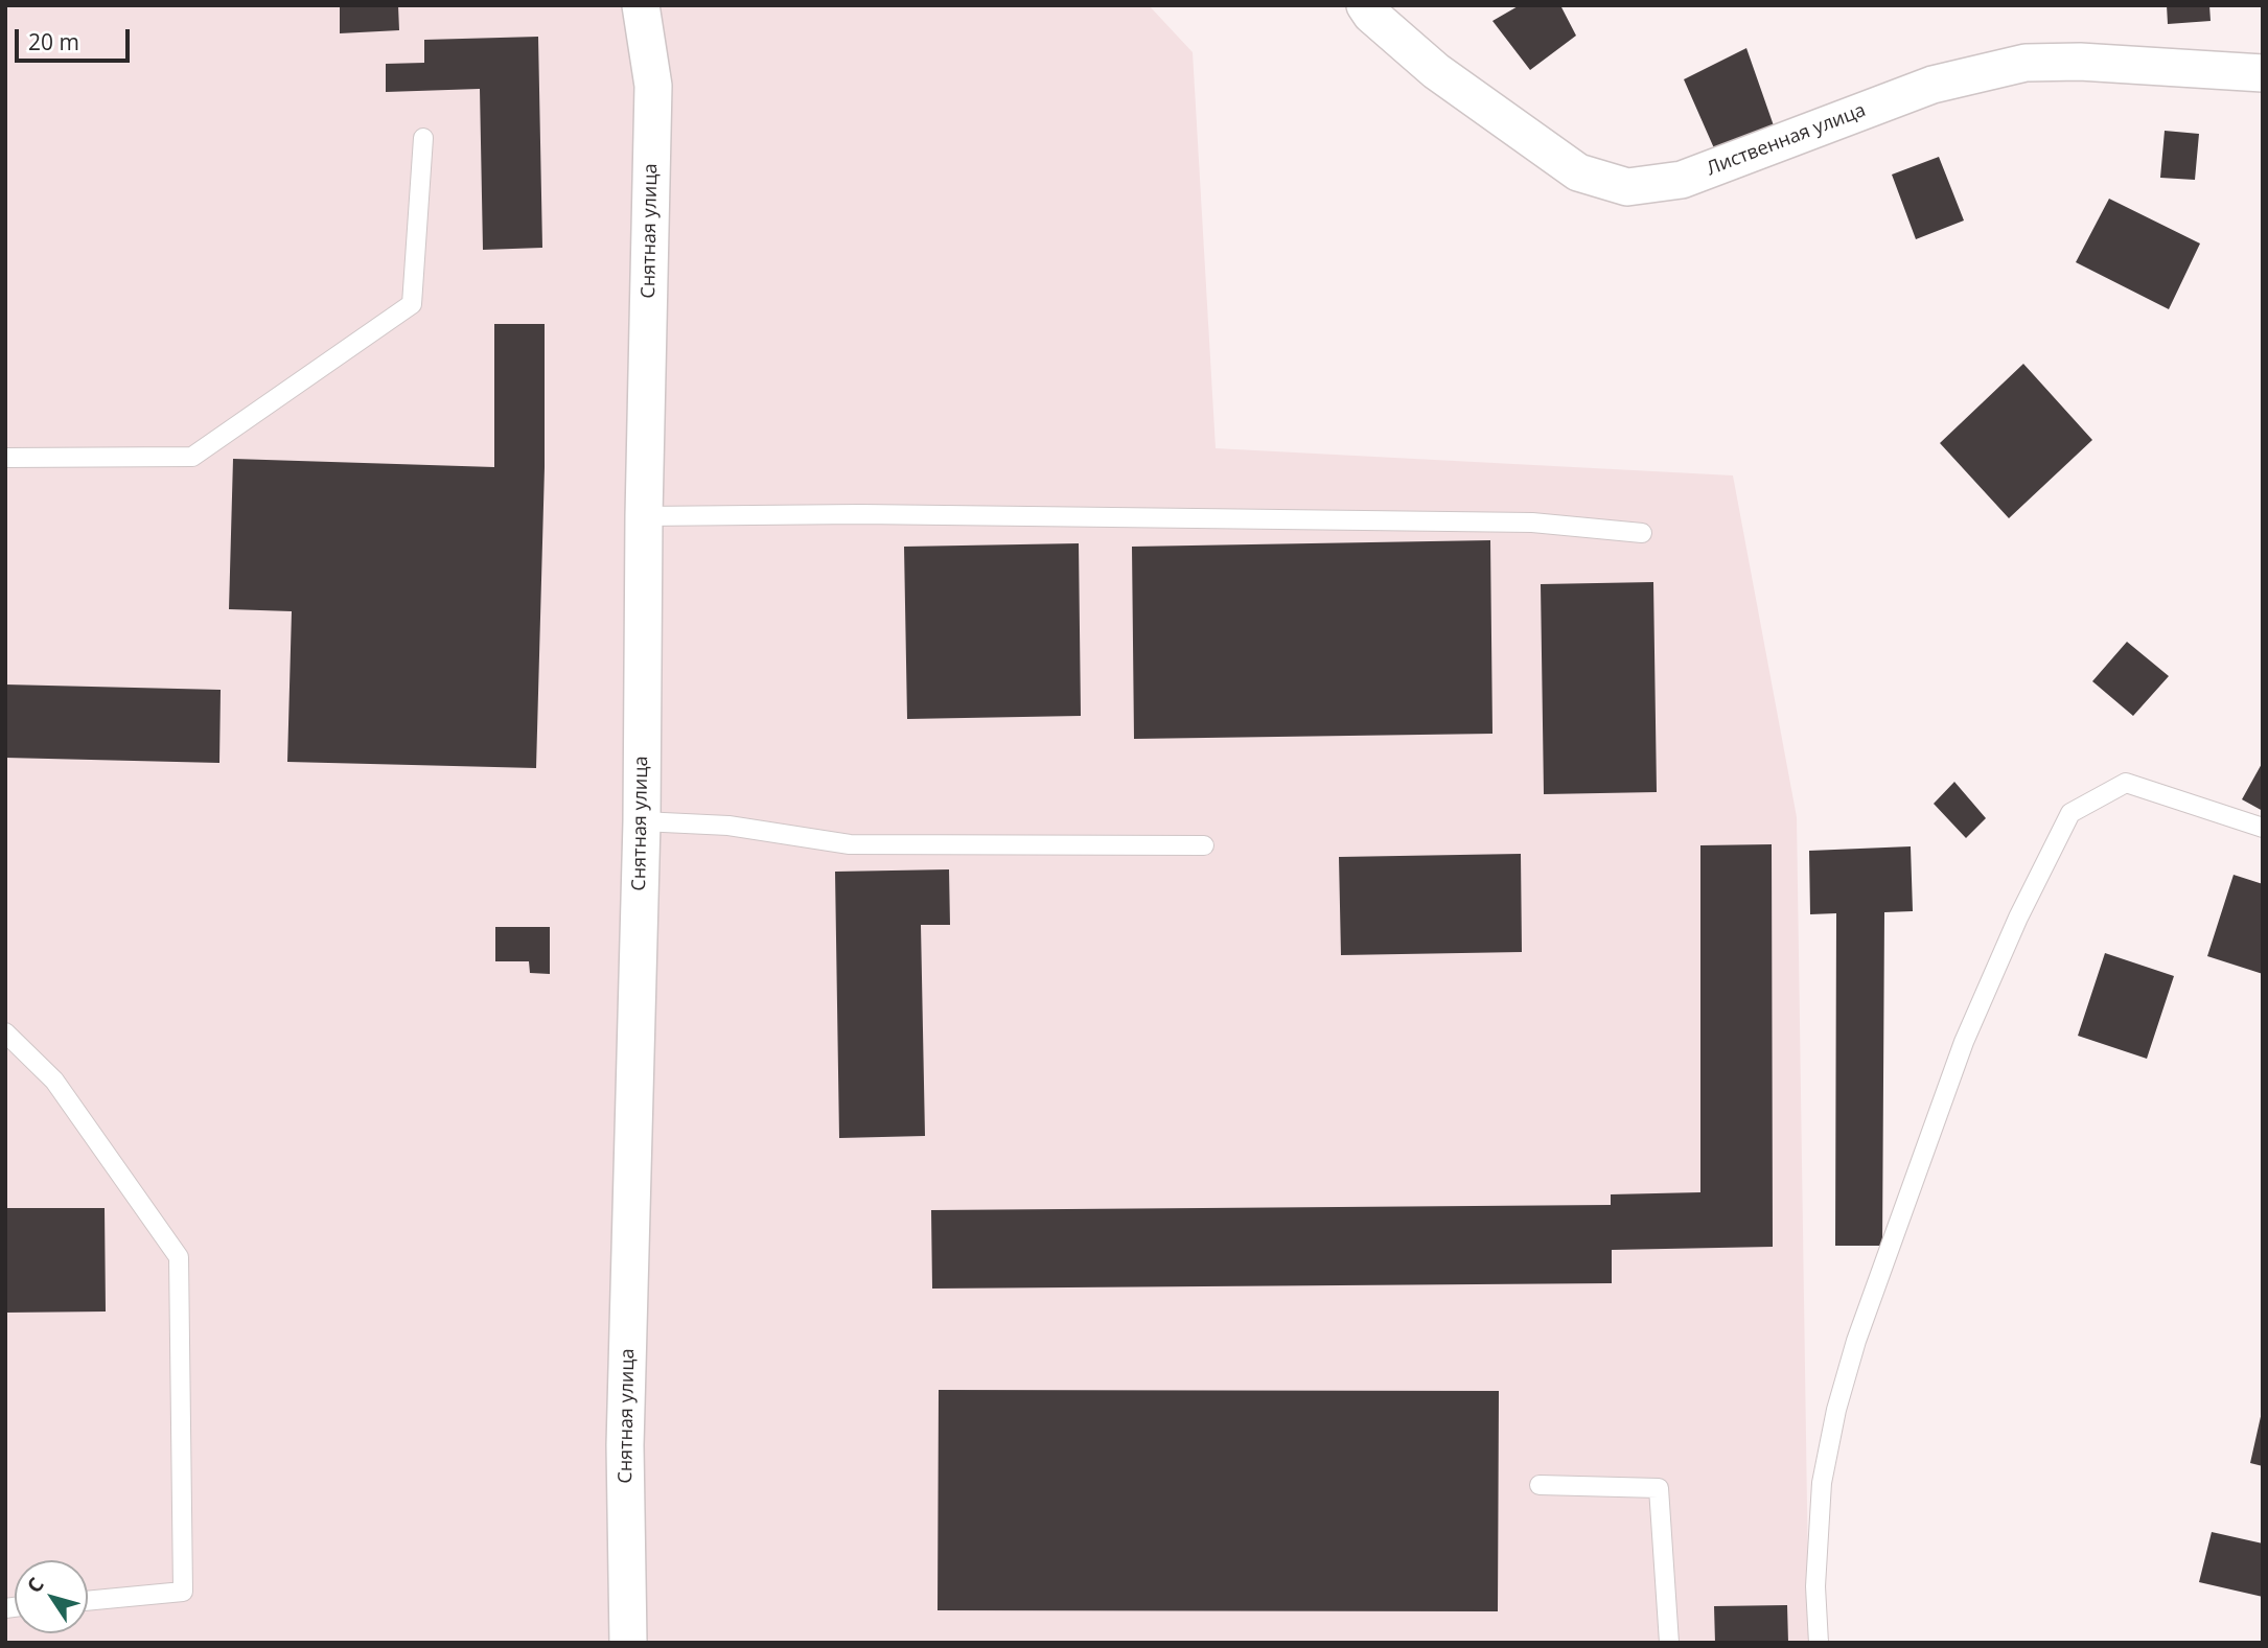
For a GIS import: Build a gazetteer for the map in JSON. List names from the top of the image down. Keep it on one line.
{"streets":{"street":["Лиственная улица","Снятная улица"]},"scale_bar":"20 m","north":"top left"}
